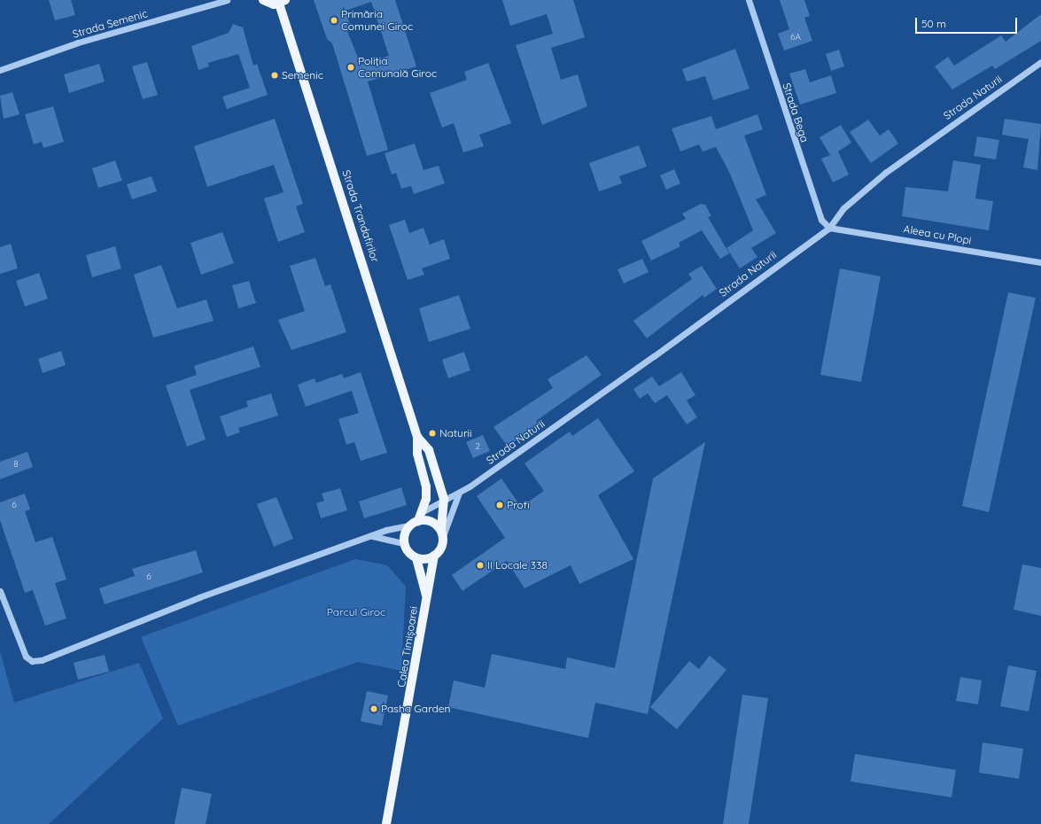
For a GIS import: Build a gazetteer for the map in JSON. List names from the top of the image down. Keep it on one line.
{"streets":{"main road":["Strada Trandafirilor","Calea Timișoarei"],"street":["Strada Semenic","Strada Naturii","Strada Bega","Aleea cu Plopi"]},"crossings":[["Strada Naturii","Strada Bega"],["Strada Naturii","Strada Trandafirilor"],["Strada Naturii","Aleea cu Plopi"],["Strada Bega","Aleea cu Plopi"],["Strada Trandafirilor","Calea Timișoarei"]],"parks":["Parcul Giroc"],"places":["Primăria Comunei Giroc","Poliția Comunală Giroc","Semenic","Naturii","Profi","Il Locale 338","Pasha Garden"],"house_numbers":["6A","2","8","6","6"],"scale_bar":"50 m"}
